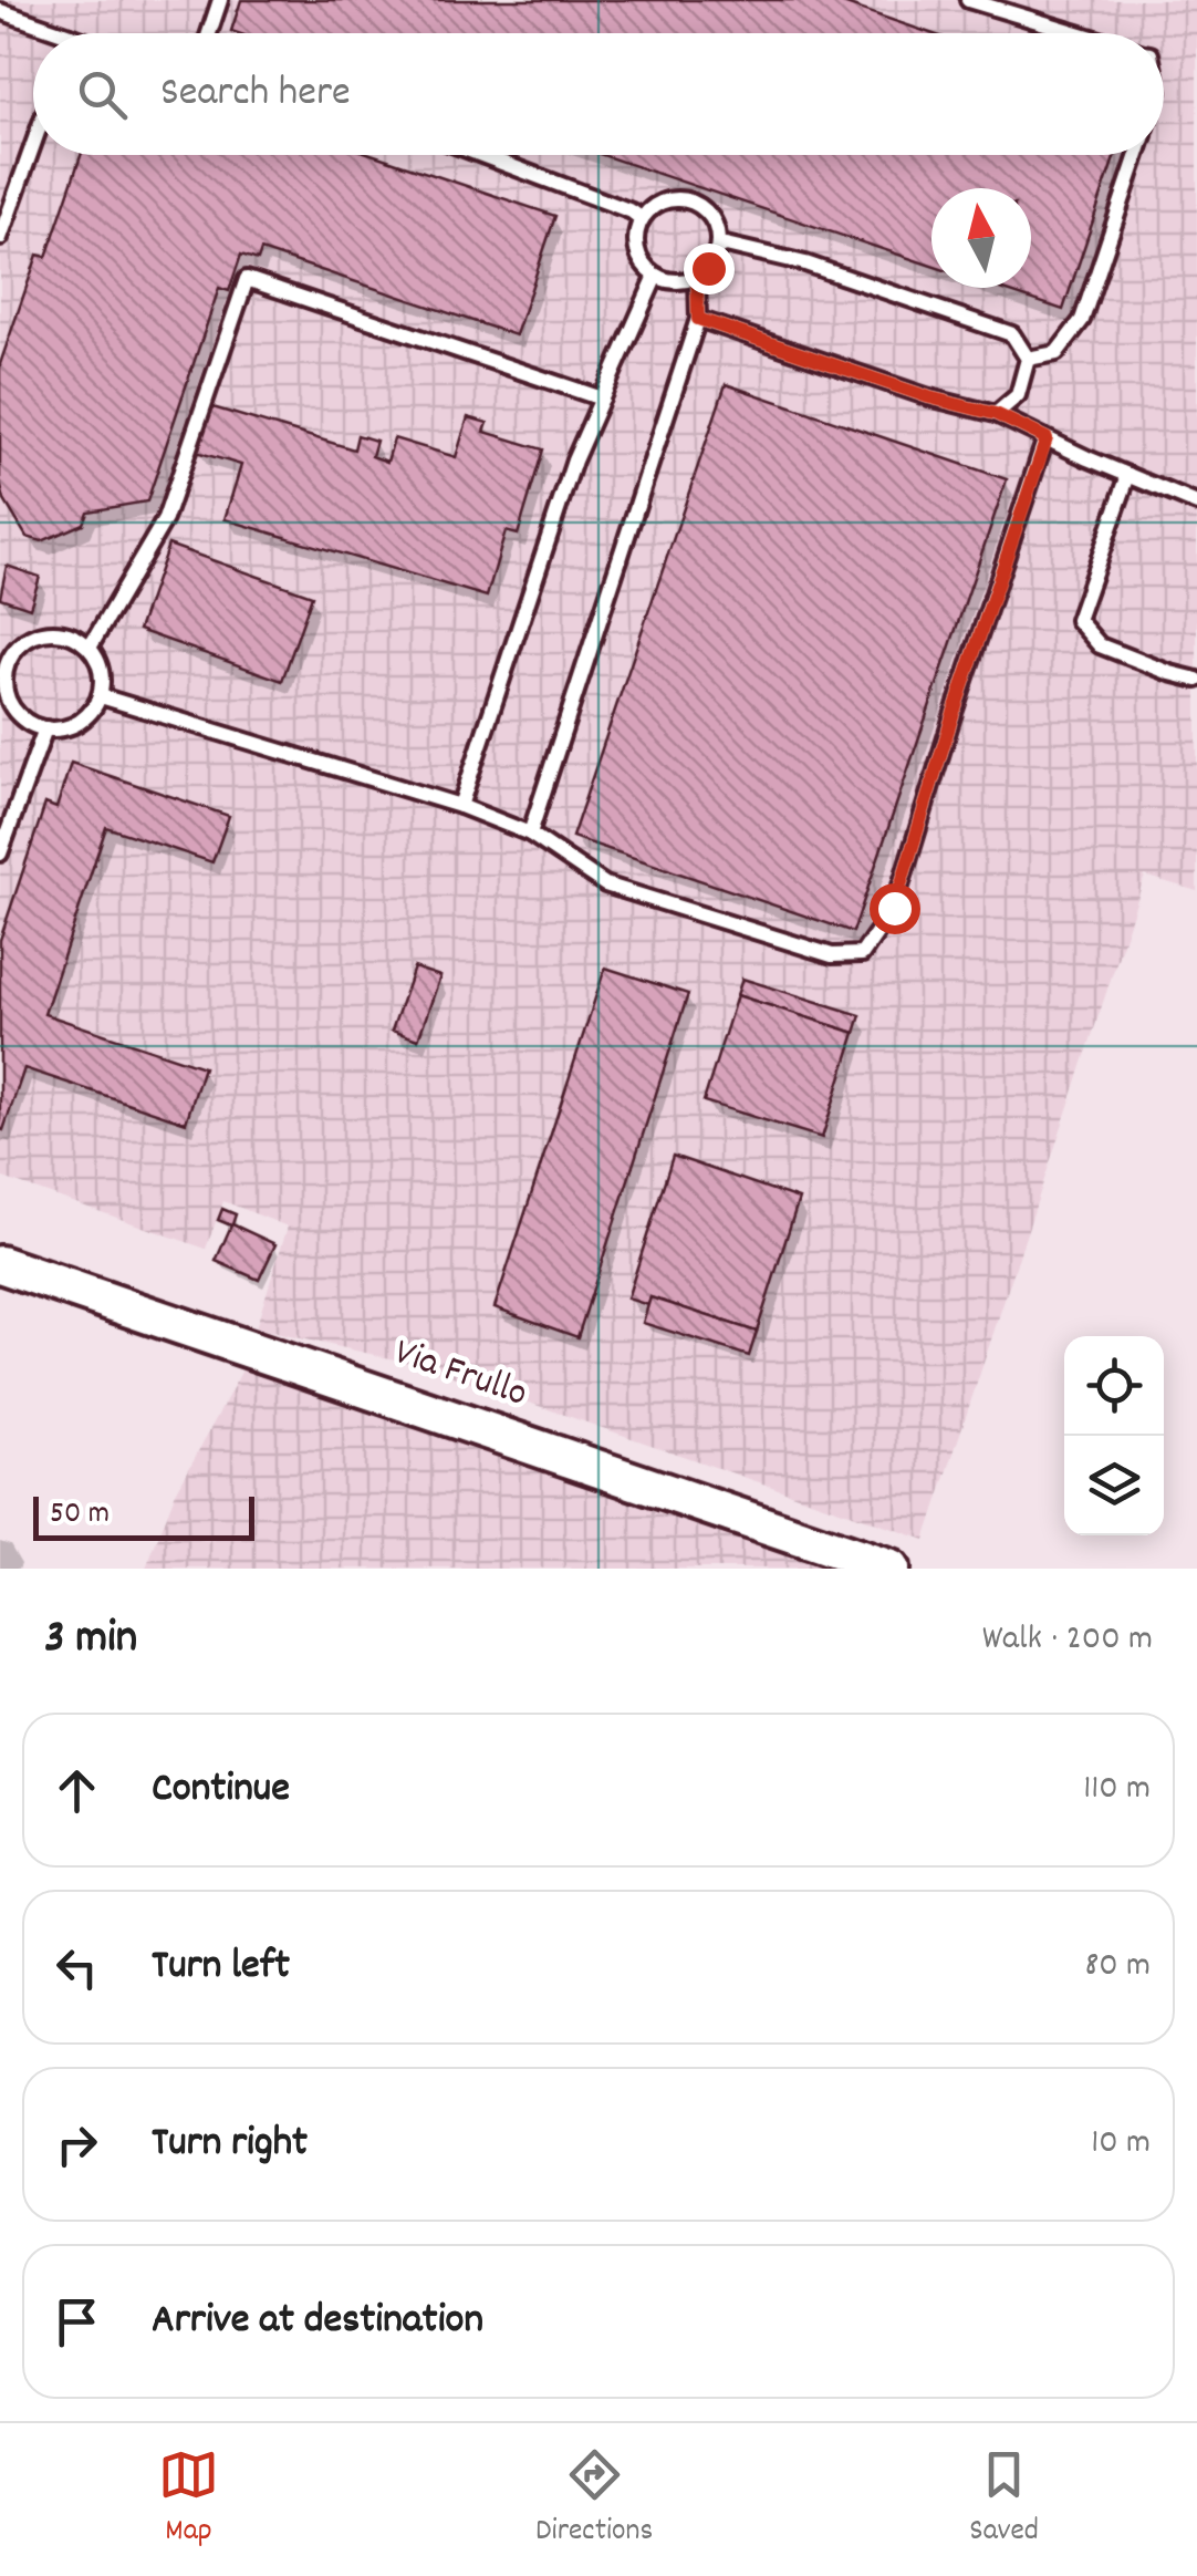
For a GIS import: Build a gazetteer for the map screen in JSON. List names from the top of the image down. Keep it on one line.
{"streets":{"street":["Via Frullo"]},"scale_bar":"50 m","north":"top","page":{"search":"Search here","scale":"50 m","heading":["3 min","Walk · 200 m"],"list":[["Continue","110 m"],["Turn left","80 m"],["Turn right","10 m"],"Arrive at destination"],"nav":["Map","Directions","Saved"]}}
